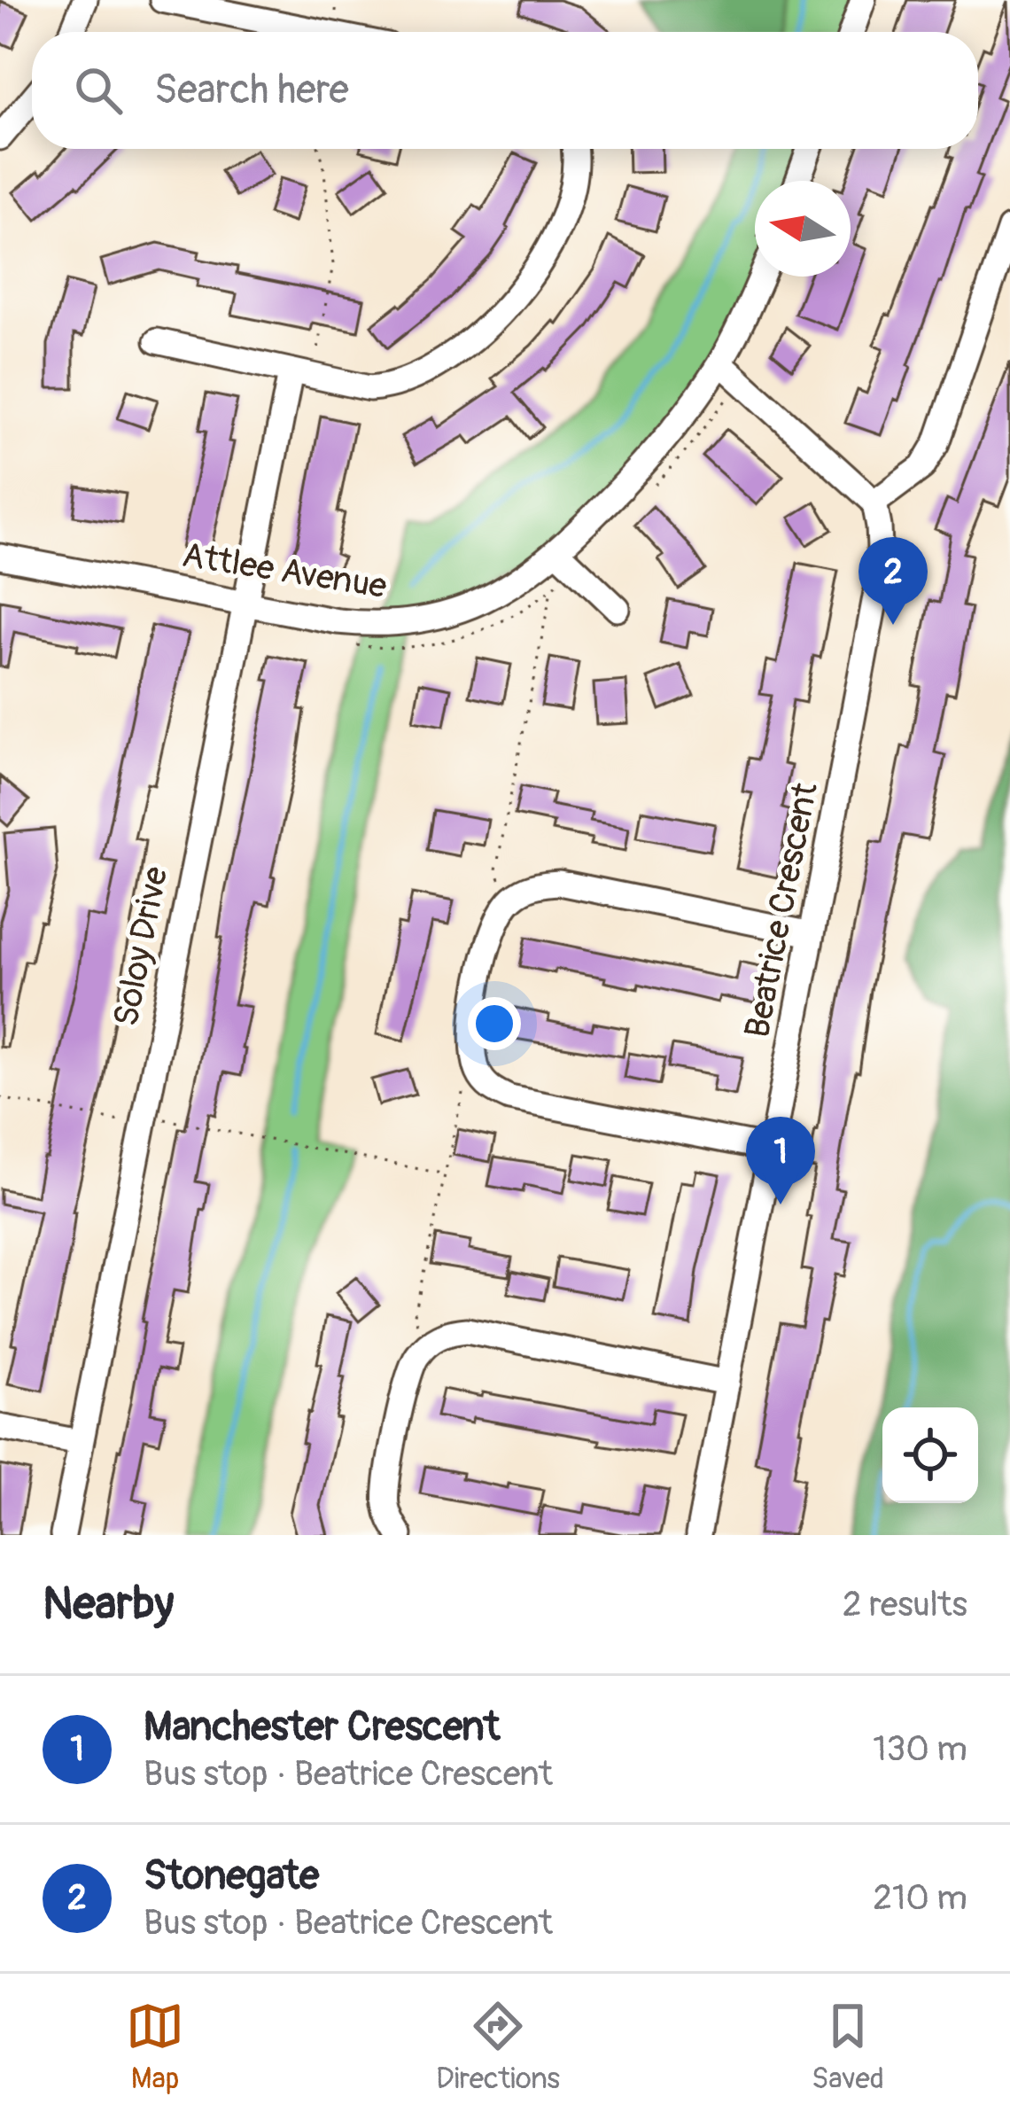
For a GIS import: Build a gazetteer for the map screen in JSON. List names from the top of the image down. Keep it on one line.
{"streets":{"street":["Attlee Avenue","Beatrice Crescent","Soloy Drive"]},"crossings":[["Attlee Avenue","Soloy Drive"]],"north":"left","page":{"search":"Search here","pins":["2","1"],"heading":["Nearby","2 results"],"list":[{"mark":"1","name":"Manchester Crescent","note":"Bus stop · Beatrice Crescent","value":"130 m"},{"mark":"2","name":"Stonegate","note":"Bus stop · Beatrice Crescent","value":"210 m"}],"nav":["Map","Directions","Saved"]}}
